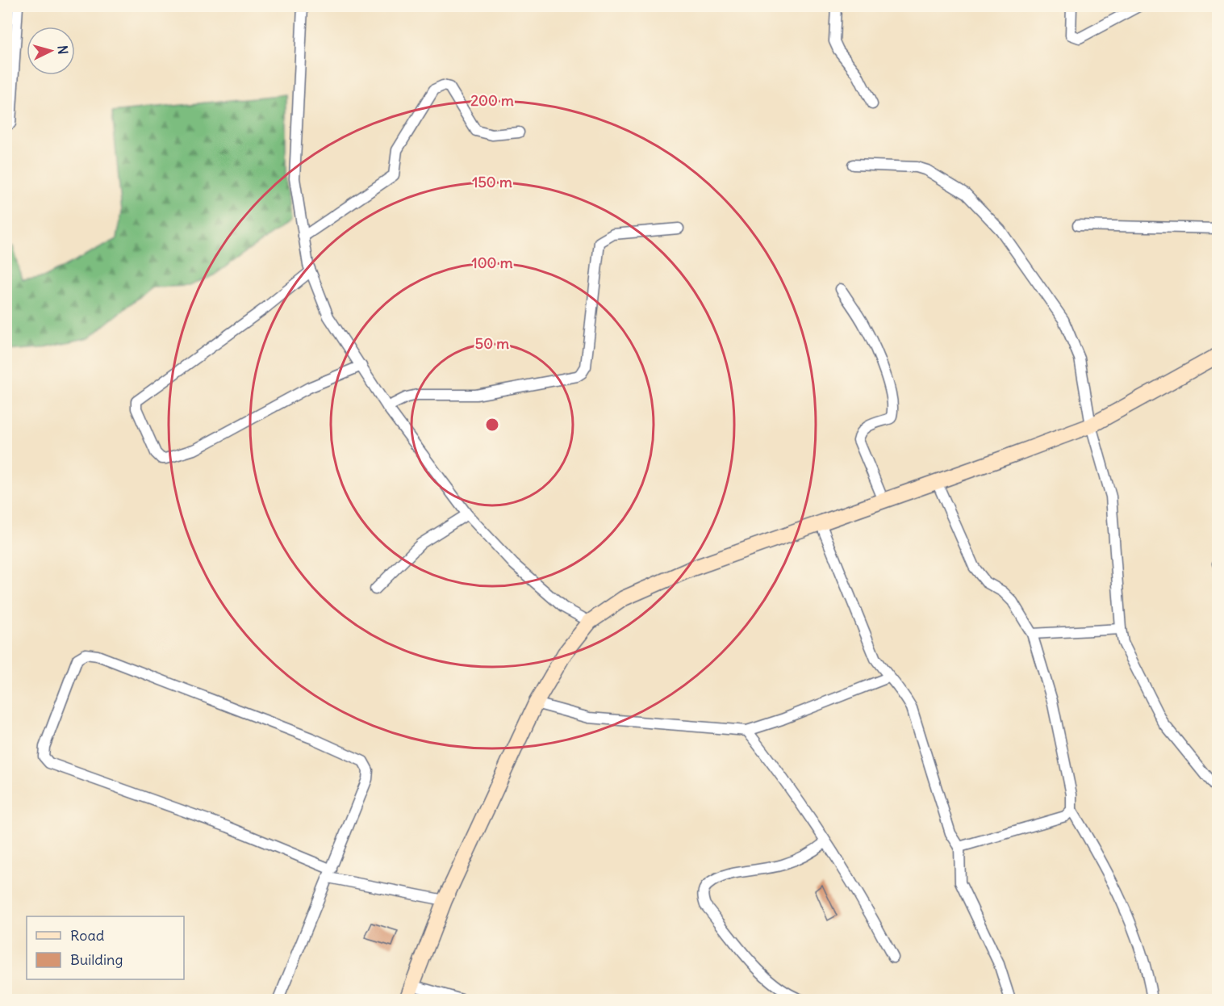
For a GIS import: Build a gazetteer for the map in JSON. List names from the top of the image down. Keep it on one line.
{"legend":["Road","Building"],"north":"right","rings":["200 m","150 m","100 m","50 m"]}
